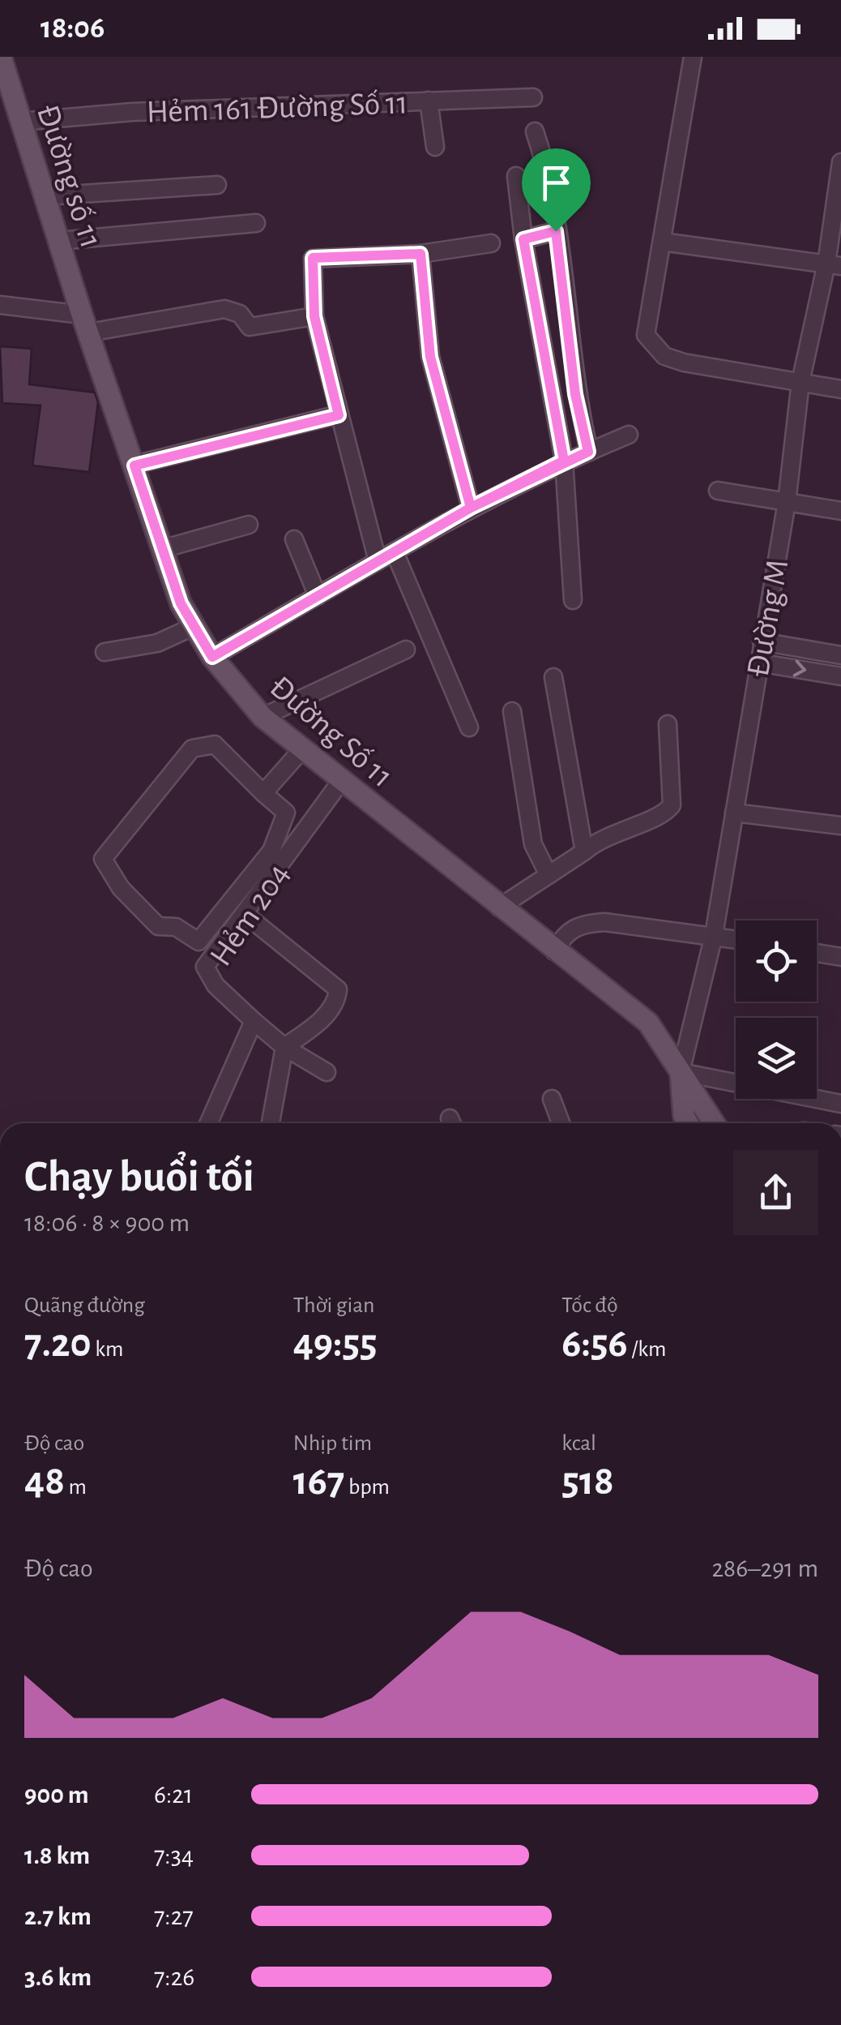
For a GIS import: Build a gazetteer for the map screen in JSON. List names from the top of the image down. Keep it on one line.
{"streets":{"main road":["Đường số 11","Đường Số 11"],"street":["Hẻm 161 Đường Số 11","Đường M","Hẻm 204"]},"crossings":[["Hẻm 161 Đường Số 11","Đường số 11"],["Đường số 11","Đường Số 11"],["Đường Số 11","Hẻm 204"]],"page":{"status":"18:06","heading":["Chạy buổi tối","18:06 · 8 × 900 m"],"stats":[["Quãng đường","7.20 km"],["Thời gian","49:55"],["Tốc độ","6:56 /km"],["Độ cao","48 m"],["Nhịp tim","167 bpm"],["kcal","518"]],"chart":["Độ cao","286–291 m"],"list":[{"name":"900 m","note":"6:21"},{"name":"1.8 km","note":"7:34"},{"name":"2.7 km","note":"7:27"},{"name":"3.6 km","note":"7:26"}]}}
